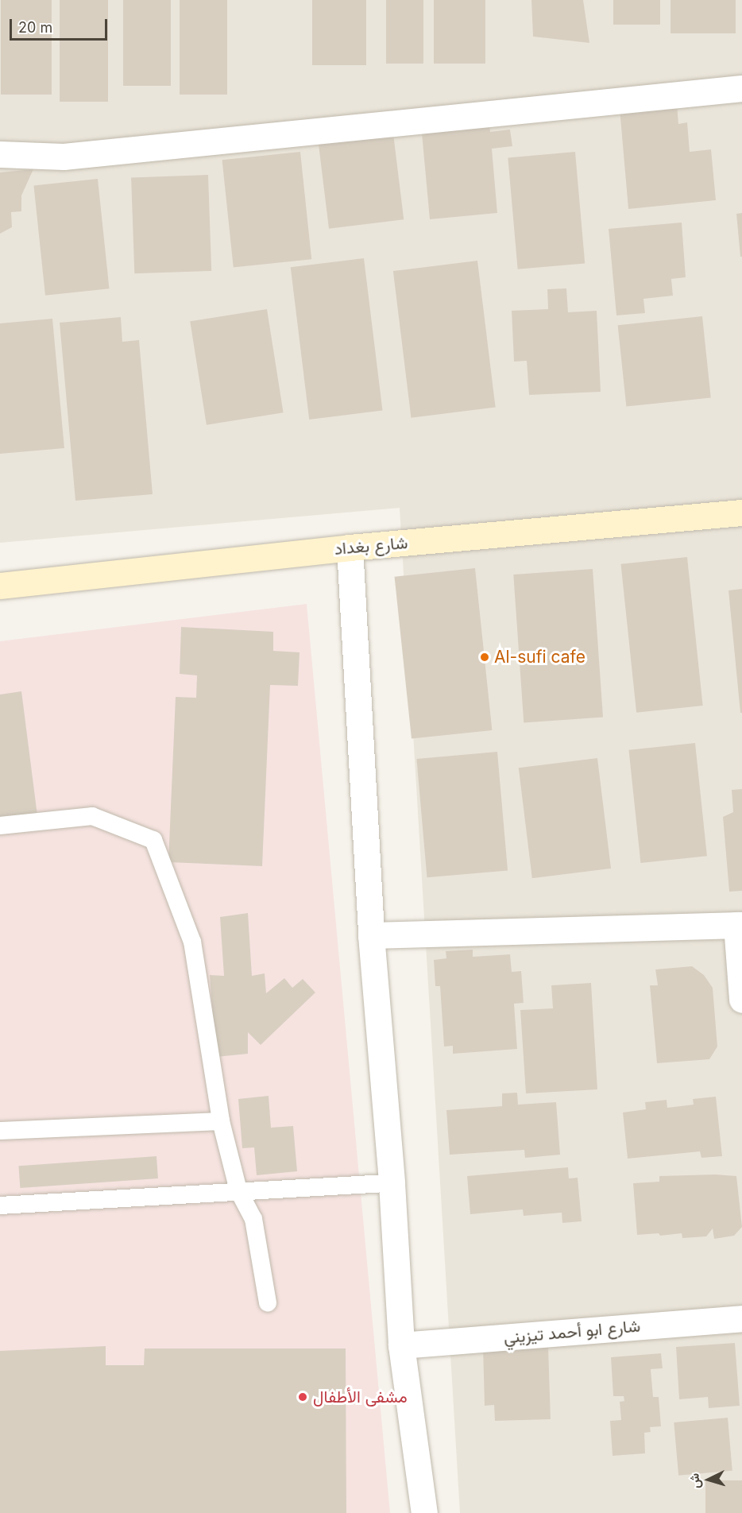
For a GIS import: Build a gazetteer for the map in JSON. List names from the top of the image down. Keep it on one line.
{"streets":{"main road":["شارع بغداد"],"street":["شارع ابو أحمد تيزيني"]},"places":["Al-sufi cafe","مشفى الأطفال"],"scale_bar":"20 m","north":"left"}
